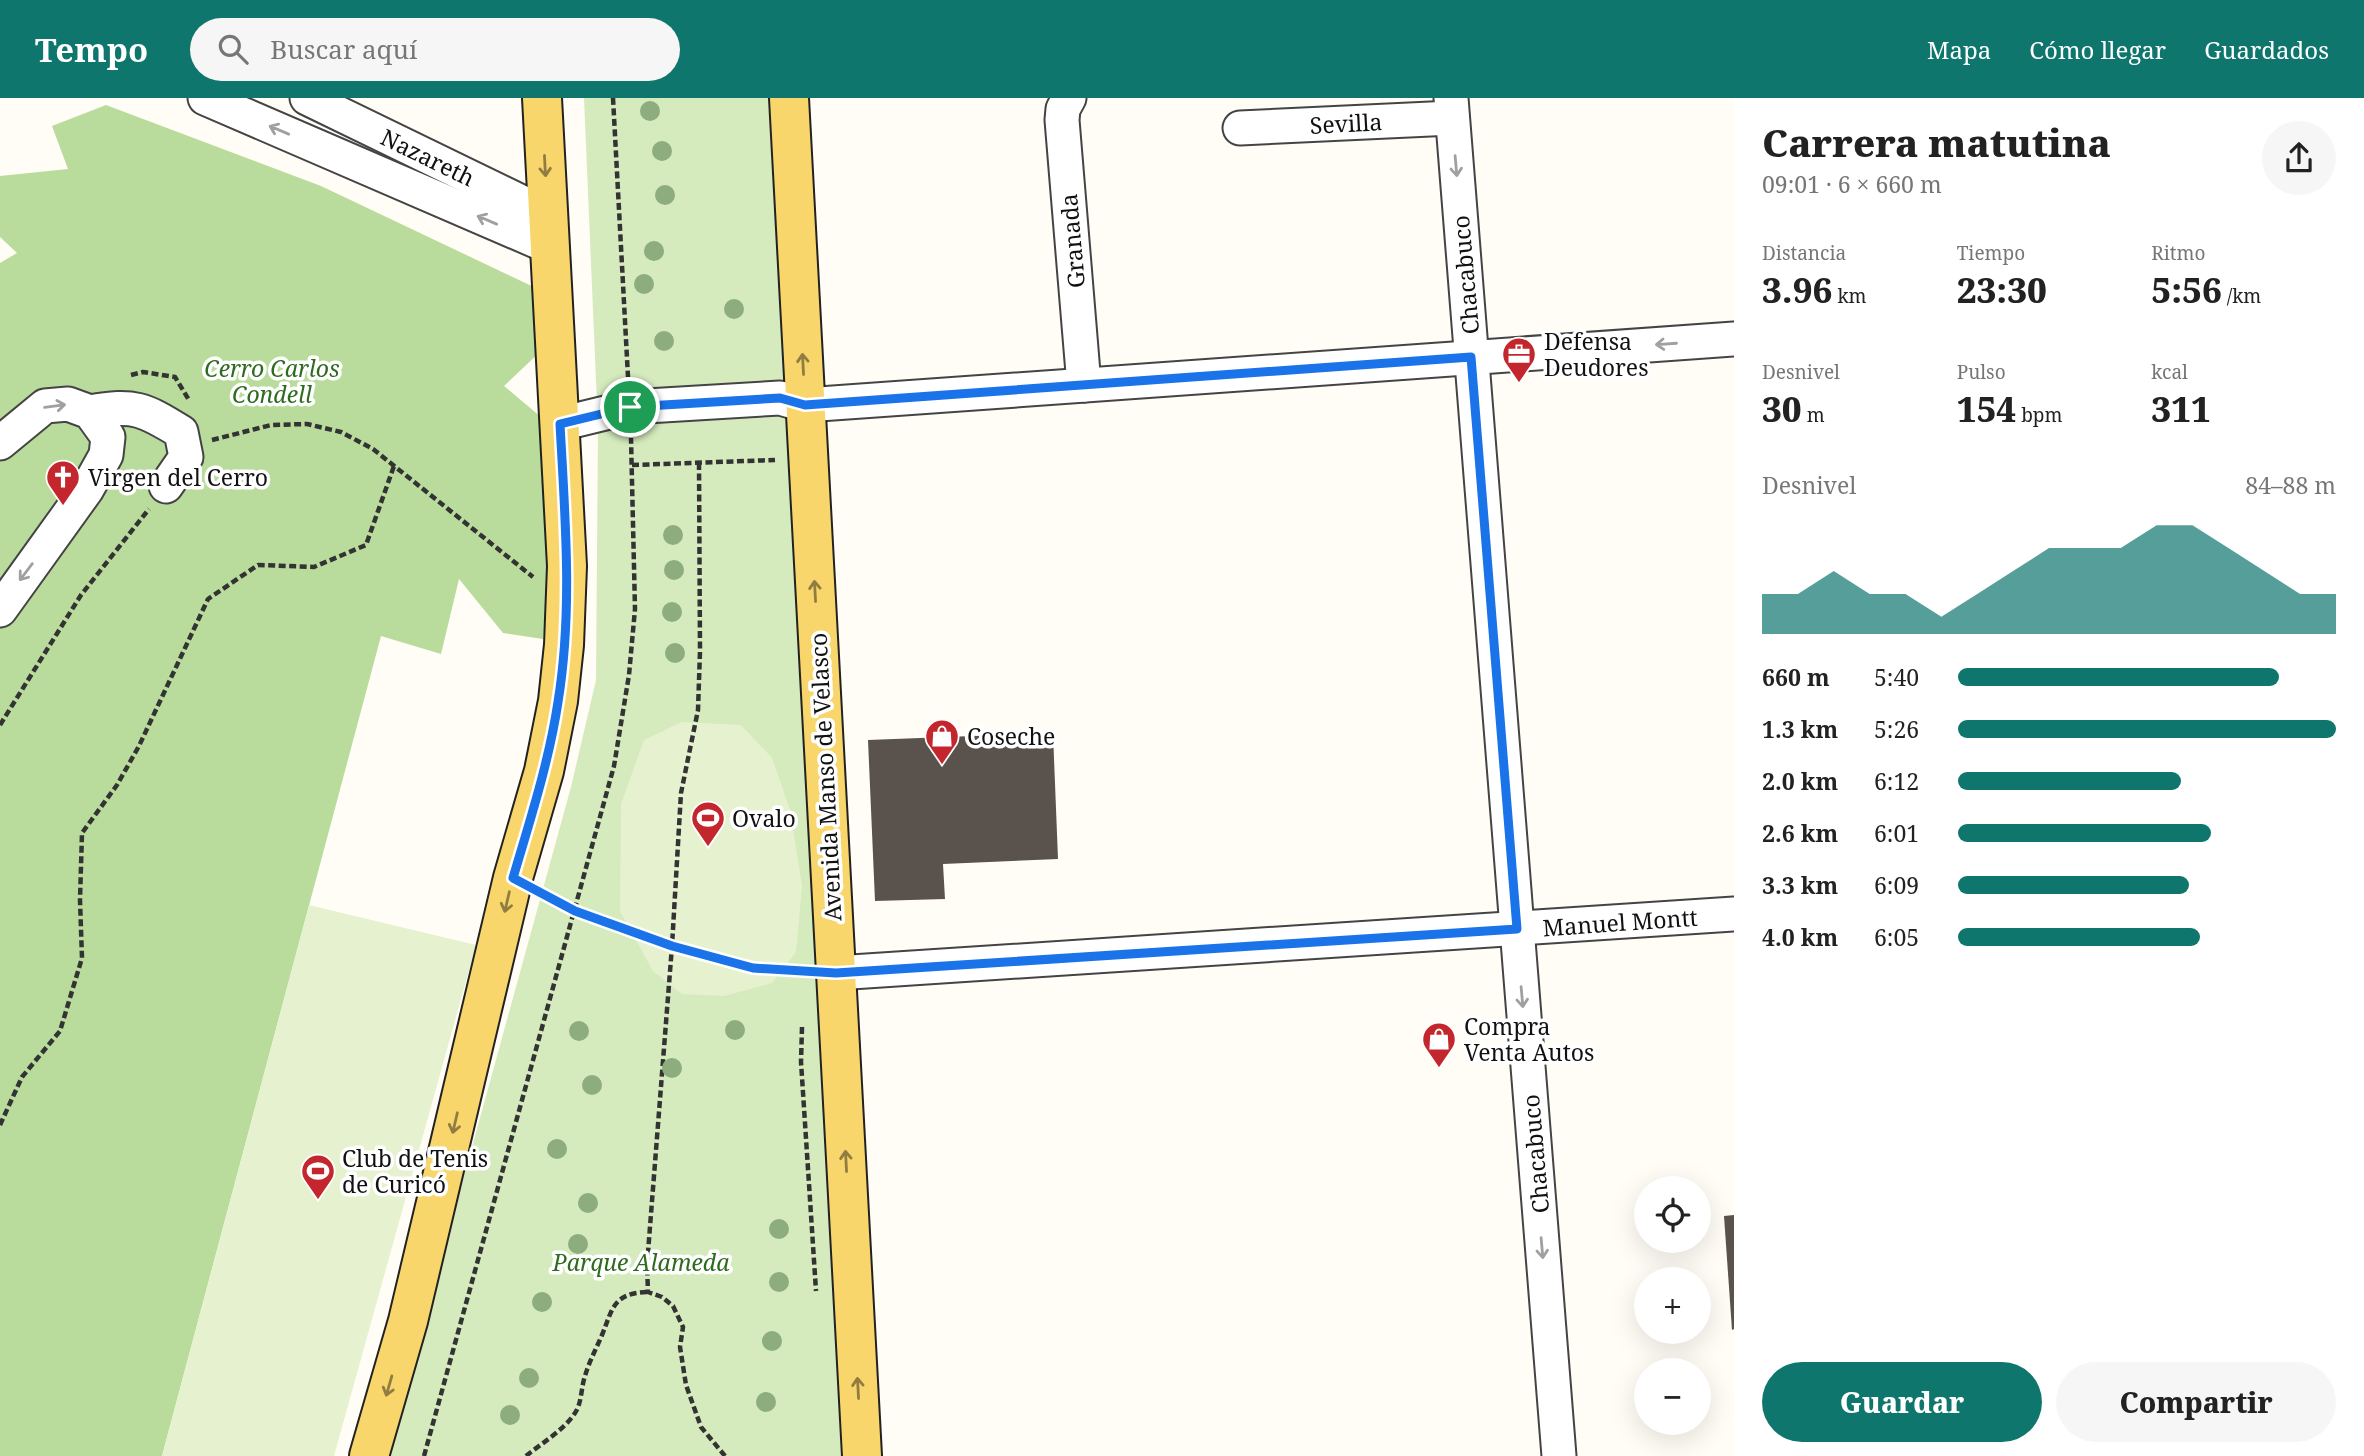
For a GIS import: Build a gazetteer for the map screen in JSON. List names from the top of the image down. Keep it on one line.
{"streets":{"main road":["Avenida Manso de Velasco"],"street":["Sevilla","Nazareth","Granada","Chacabuco","Manuel Montt"]},"crossings":[["Sevilla","Chacabuco"],["Chacabuco","Manuel Montt"],["Avenida Manso de Velasco","Manuel Montt"]],"one_way":["Chacabuco"],"parks":["Cerro Carlos Condell","Parque Alameda"],"places":{"office":["Defensa Deudores"],"church":["Virgen del Cerro"],"shop":["Coseche","Compra Venta Autos"],"sports":["Ovalo","Club de Tenis de Curicó"]},"page":{"header":"Tempo","search":"Buscar aquí","nav":["Mapa","Cómo llegar","Guardados"],"heading":["Carrera matutina","09:01 · 6 × 660 m"],"stats":[["Distancia","3.96 km"],["Tiempo","23:30"],["Ritmo","5:56 /km"],["Desnivel","30 m"],["Pulso","154 bpm"],["kcal","311"]],"chart":["Desnivel","84–88 m"],"list":[{"name":"660 m","note":"5:40"},{"name":"1.3 km","note":"5:26"},{"name":"2.0 km","note":"6:12"},{"name":"2.6 km","note":"6:01"},{"name":"3.3 km","note":"6:09"},{"name":"4.0 km","note":"6:05"}],"map_buttons":["+","−"],"buttons":["Guardar","Compartir"]}}
